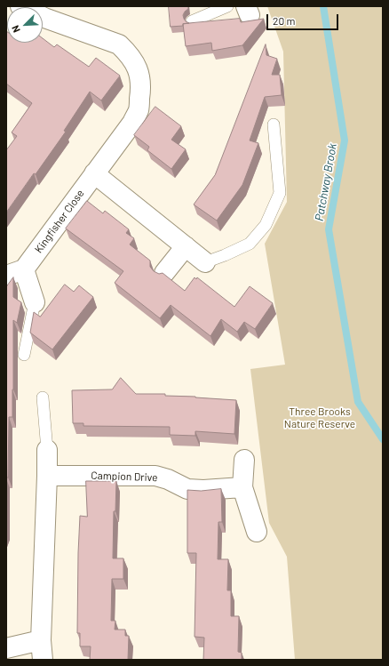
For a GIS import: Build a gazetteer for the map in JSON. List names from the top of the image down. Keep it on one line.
{"streets":{"street":["Kingfisher Close","Campion Drive"]},"water":["Patchway Brook"],"parks":["Three Brooks Nature Reserve"],"scale_bar":"20 m","north":"bottom left"}
